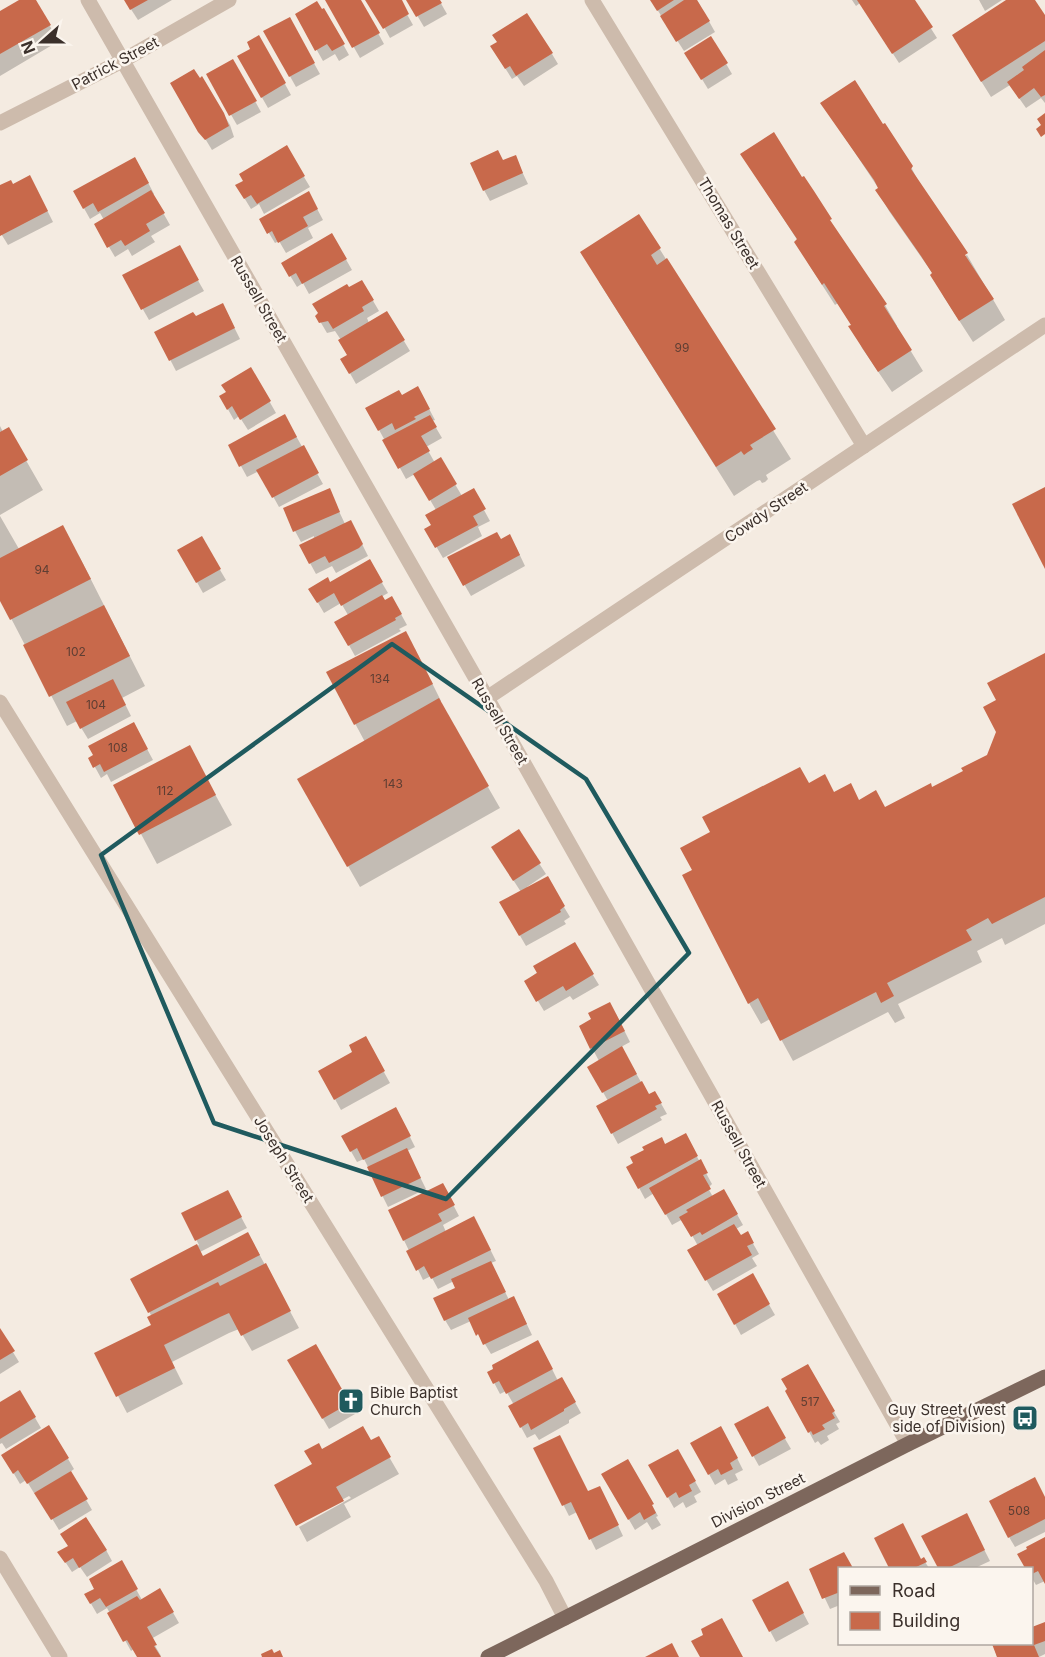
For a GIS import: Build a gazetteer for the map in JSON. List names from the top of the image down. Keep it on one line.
{"streets":{"main road":["Division Street"],"street":["Patrick Street","Thomas Street","Russell Street","Cowdy Street","Joseph Street"]},"crossings":[["Patrick Street","Russell Street"],["Thomas Street","Cowdy Street"],["Russell Street","Cowdy Street"],["Russell Street","Division Street"],["Joseph Street","Division Street"]],"places":{"church":["Bible Baptist Church"],"bus stop":["Guy Street (west side of Division)"]},"house_numbers":["99","94","102","134","104","108","143","112","517","508"],"legend":["Road","Building"],"north":"left"}
